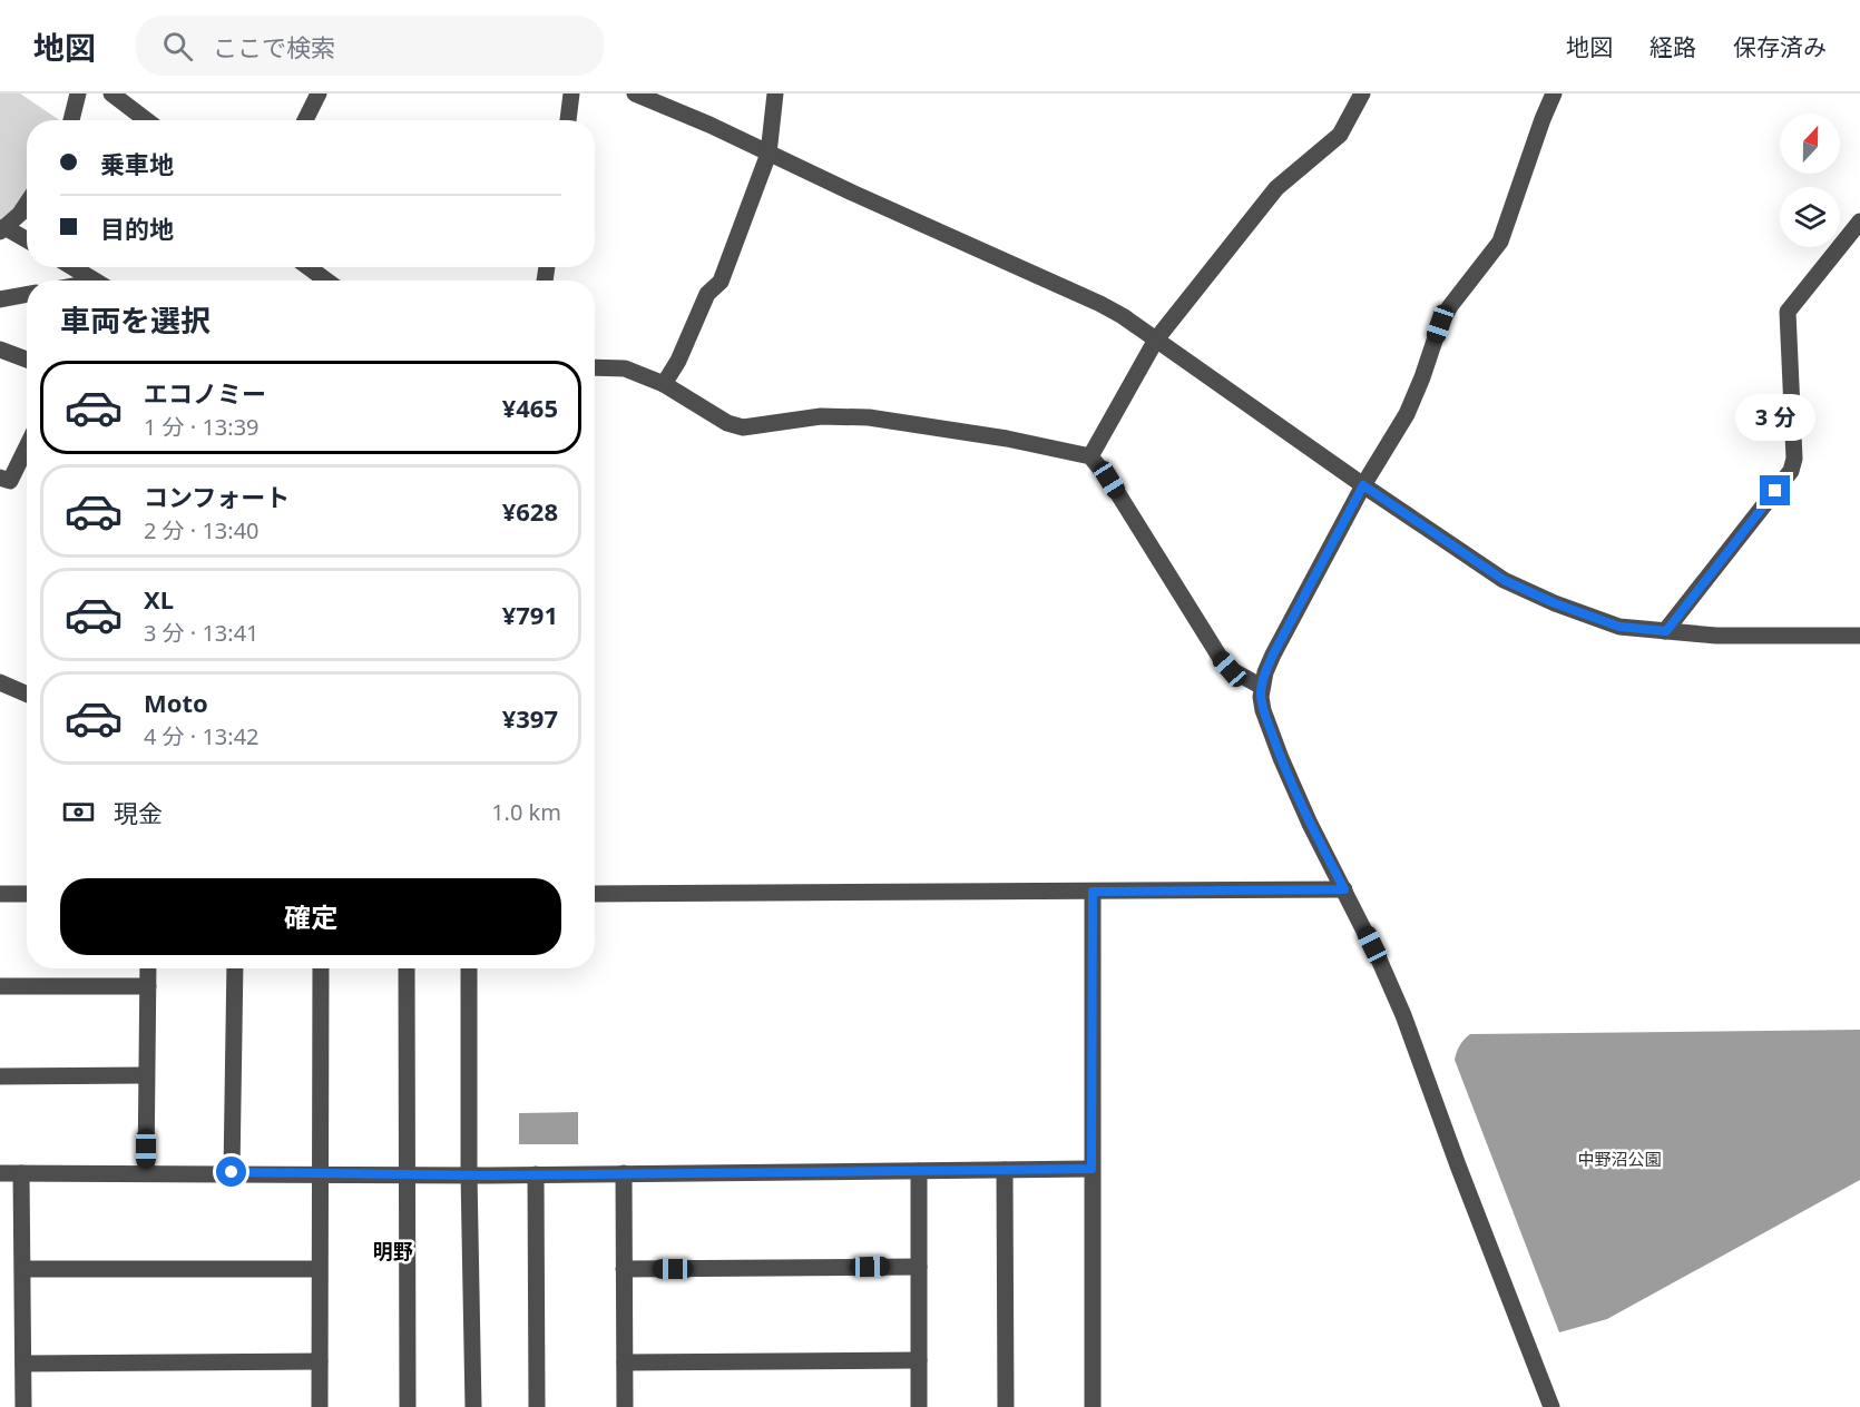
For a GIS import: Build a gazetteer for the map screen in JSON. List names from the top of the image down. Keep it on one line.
{"districts":["明野"],"parks":["中野沼公園"],"north":"top","page":{"header":"地図","search":"ここで検索","nav":["地図","経路","保存済み"],"banner":["乗車地","目的地"],"heading":"車両を選択","list":[{"name":"エコノミー","note":"1 分 · 13:39","value":"¥465"},{"name":"コンフォート","note":"2 分 · 13:40","value":"¥628"},{"name":"XL","note":"3 分 · 13:41","value":"¥791"},{"name":"Moto","note":"4 分 · 13:42","value":"¥397"}],"bubble":"3 分","pay":["現金","1.0 km"],"buttons":"確定"}}
